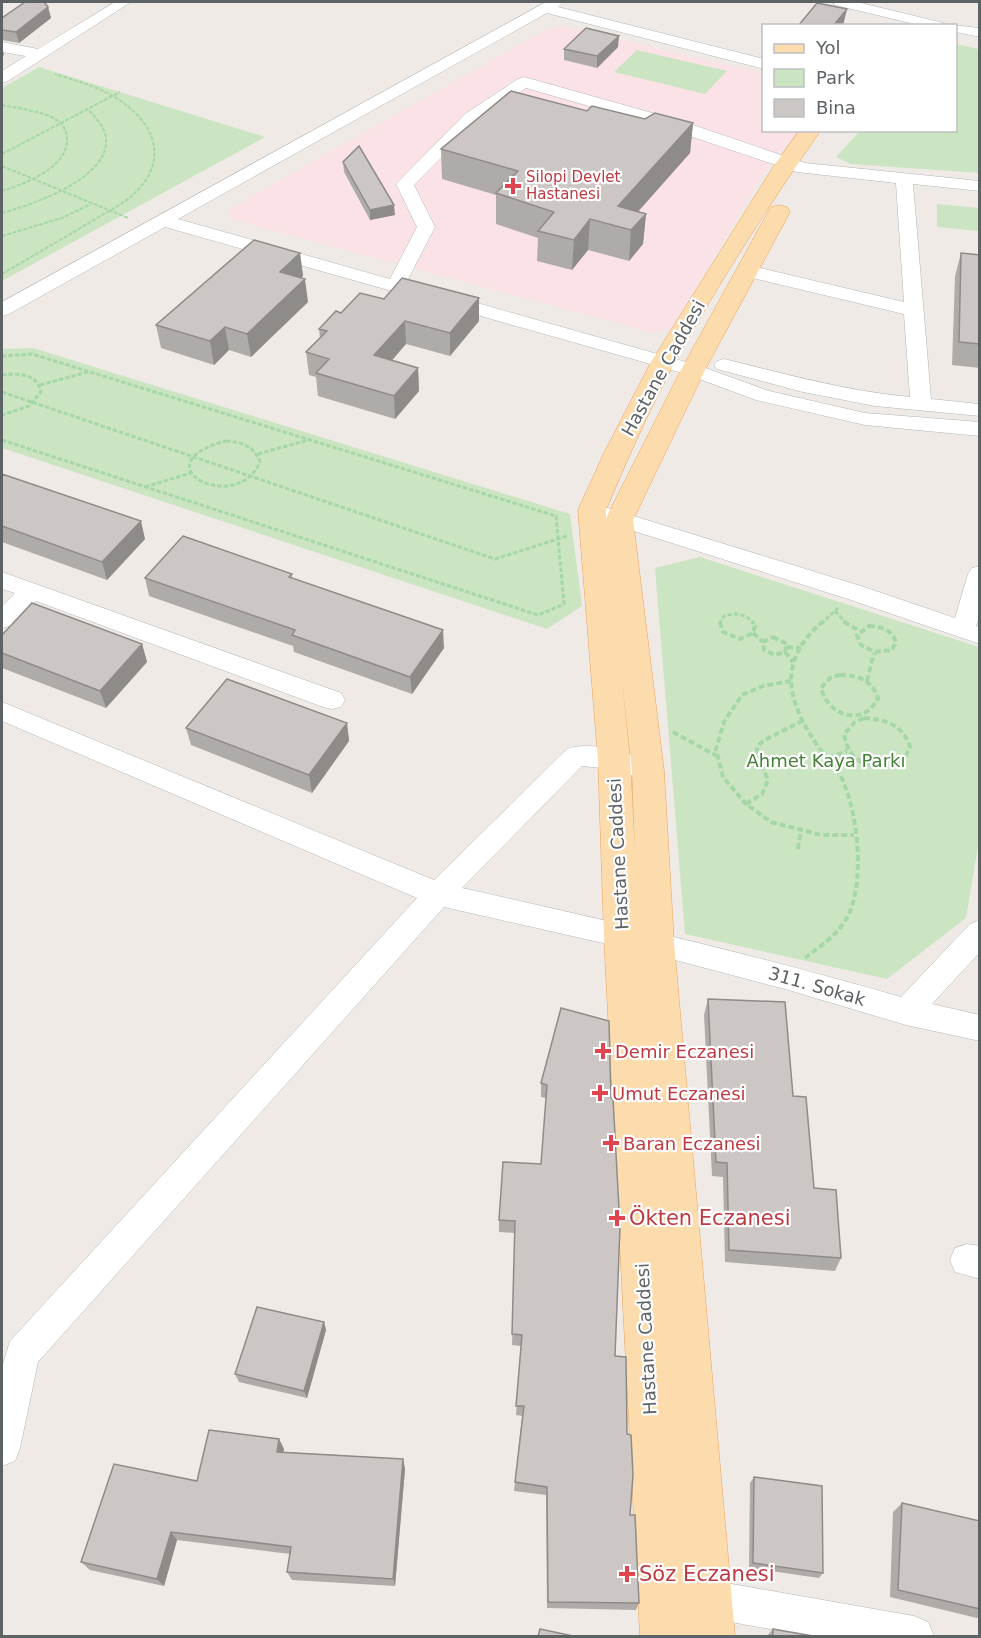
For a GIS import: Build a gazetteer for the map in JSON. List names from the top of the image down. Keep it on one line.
{"streets":{"main road":["Hastane Caddesi"],"street":["311. Sokak"]},"crossings":[["Hastane Caddesi","311. Sokak"]],"parks":["Ahmet Kaya Parkı"],"places":{"health":["Silopi Devlet Hastanesi","Demir Eczanesi","Umut Eczanesi","Baran Eczanesi","Ökten Eczanesi","Söz Eczanesi"]},"legend":["Yol","Park","Bina"]}
